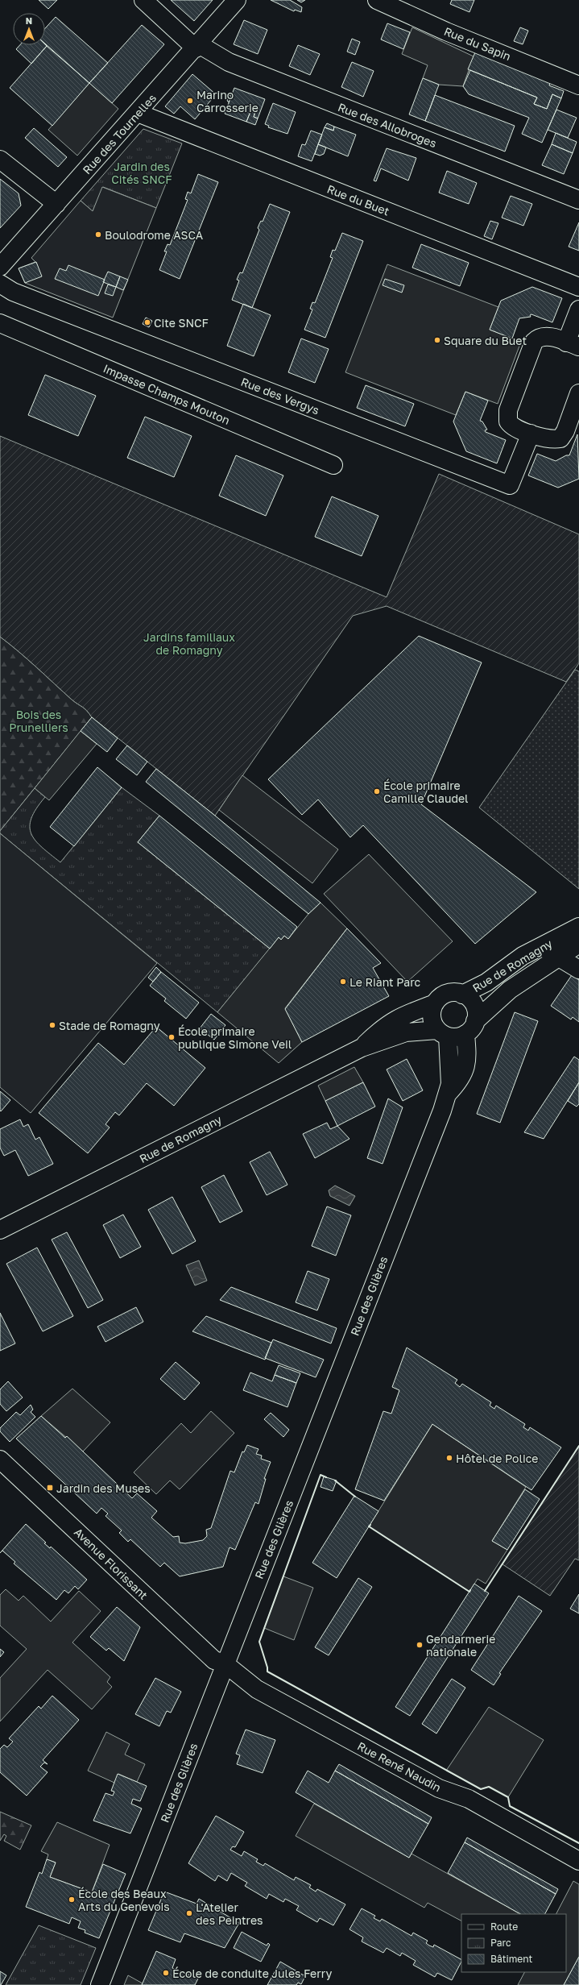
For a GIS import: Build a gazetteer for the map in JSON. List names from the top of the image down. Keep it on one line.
{"streets":{"street":["Rue du Sapin","Rue des Allobroges","Rue des Tournelles","Rue du Buet","Impasse Champs Mouton","Rue des Vergys","Rue de Romagny","Rue des Glières","Avenue Florissant","Rue René Naudin"]},"crossings":[["Rue des Allobroges","Rue des Tournelles"],["Rue des Tournelles","Rue du Buet"],["Rue de Romagny","Rue des Glières"],["Rue des Glières","Avenue Florissant"],["Rue des Glières","Rue René Naudin"],["Avenue Florissant","Rue René Naudin"]],"parks":["Jardin des Cités SNCF","Jardins familiaux de Romagny","Bois des Prunelliers"],"places":{"other":["Marino Carrosserie","Boulodrome ASCA","Cite SNCF","Square du Buet","École primaire Camille Claudel","Le Riant Parc","Stade de Romagny","École primaire publique Simone Veil","Hôtel de Police","Gendarmerie nationale","École des Beaux Arts du Genevois","L'Atelier des Peintres","École de conduite Jules Ferry"],"transit":["Jardin des Muses"]},"legend":["Route","Parc","Bâtiment"],"north":"top"}
